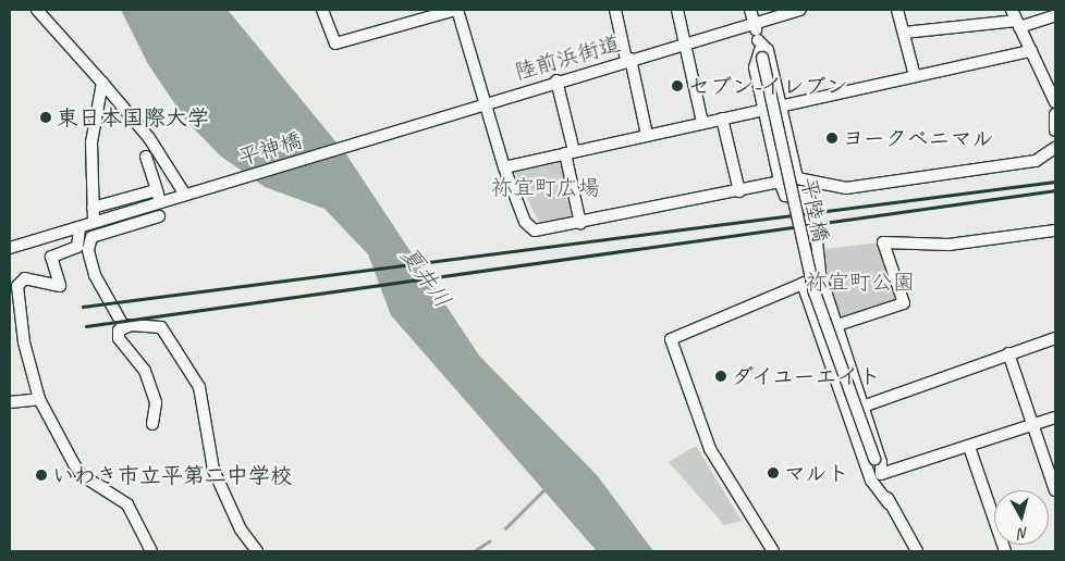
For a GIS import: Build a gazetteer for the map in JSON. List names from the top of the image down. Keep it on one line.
{"streets":{"street":["陸前浜街道","平神橋","平陸橋"]},"crossings":[["陸前浜街道","平神橋"]],"water":["夏井川"],"parks":["祢宜町広場","祢宜町公園"],"places":["セブン-イレブン","東日本国際大学","ヨークベニマル","ダイユーエイト","マルト","いわき市立平第二中学校"],"north":"bottom"}
